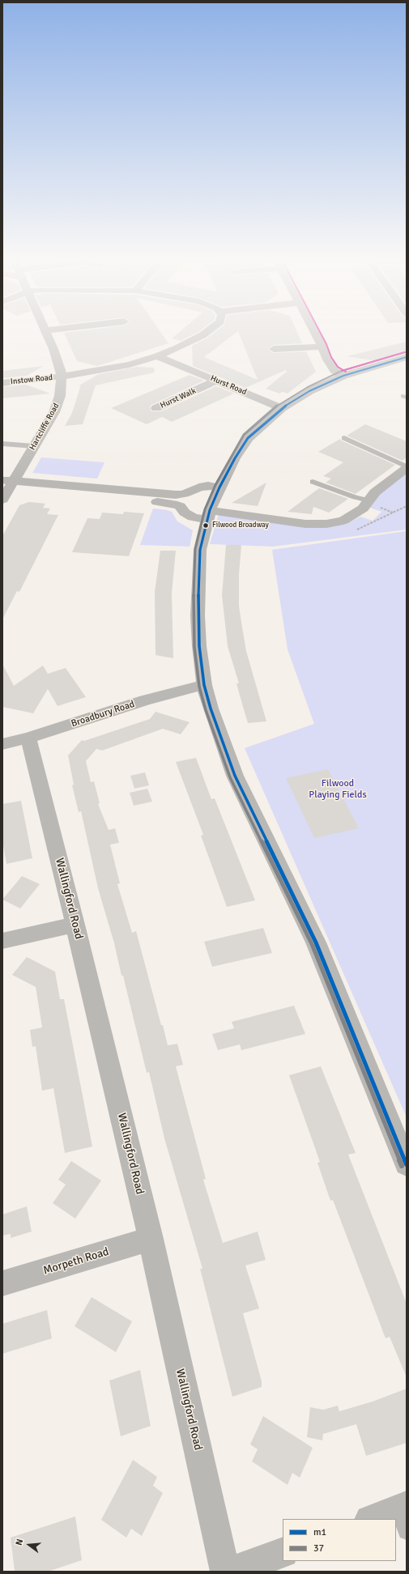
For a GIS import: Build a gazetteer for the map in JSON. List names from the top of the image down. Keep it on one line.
{"streets":{"street":["Instow Road","Hurst Road","Hurst Walk","Hartcliffe Road","Broadbury Road","Wallingford Road","Morpeth Road"]},"crossings":[["Instow Road","Hurst Road"],["Instow Road","Hartcliffe Road"],["Hurst Road","Hurst Walk"],["Broadbury Road","Wallingford Road"],["Wallingford Road","Morpeth Road"]],"parks":["Filwood Playing Fields"],"places":["Filwood Broadway"],"lines":["transit line 37","transit line m1"],"legend":["m1","37"],"north":"left"}
